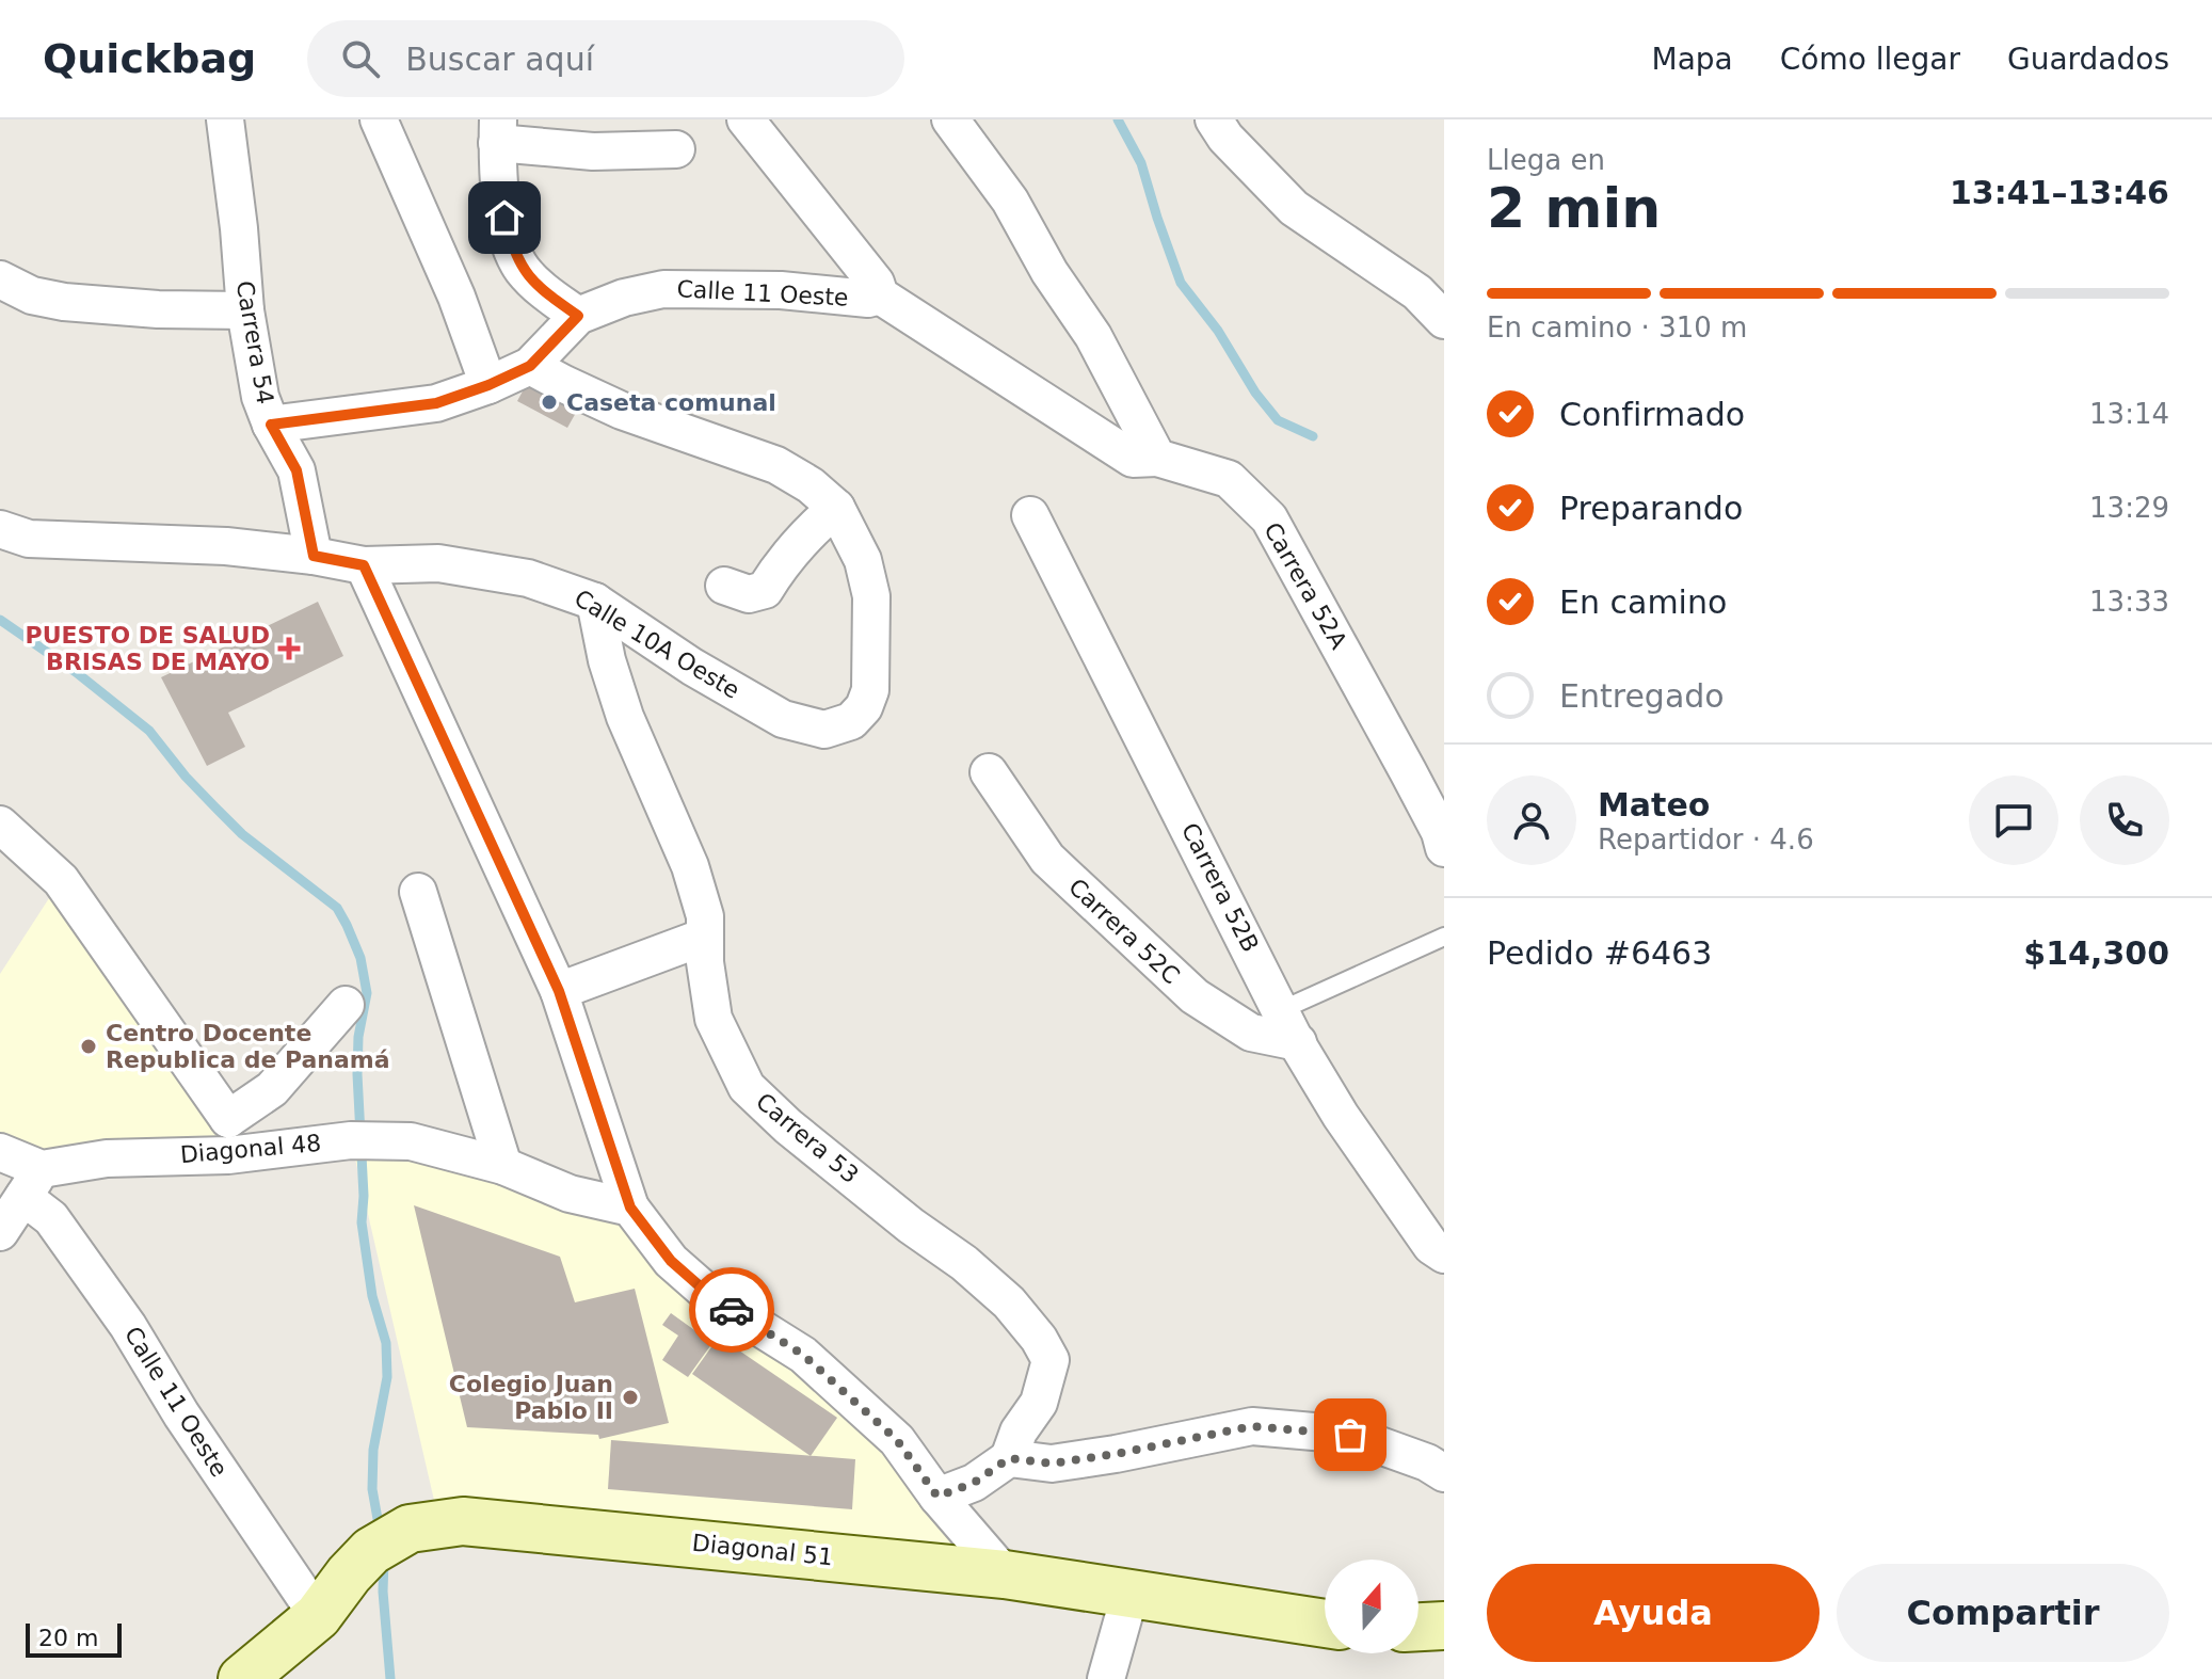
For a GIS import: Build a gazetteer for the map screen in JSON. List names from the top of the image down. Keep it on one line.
{"streets":{"street":["Calle 11 Oeste","Carrera 54","Carrera 52A","Calle 10A Oeste","Carrera 52B","Carrera 52C","Carrera 53","Diagonal 48","Diagonal 51"]},"crossings":[["Calle 11 Oeste","Carrera 54"],["Calle 11 Oeste","Diagonal 48"],["Calle 11 Oeste","Diagonal 51"],["Carrera 54","Calle 10A Oeste"],["Calle 10A Oeste","Carrera 53"],["Carrera 52B","Carrera 52C"]],"places":{"other":["Caseta comunal","Centro Docente Republica de Panamá","Colegio Juan Pablo II"],"health":["PUESTO DE SALUD BRISAS DE MAYO"]},"scale_bar":"20 m","north":"top","page":{"header":"Quickbag","search":"Buscar aquí","nav":["Mapa","Cómo llegar","Guardados"],"heading":["2 min","Llega en","13:41–13:46"],"panel":["Mateo","Repartidor · 4.6","Pedido #6463","$14,300"],"bar":"En camino · 310 m","list":[["Confirmado","13:14"],["Preparando","13:29"],["En camino","13:33"],"Entregado"],"buttons":["Ayuda","Compartir"],"scale":"20 m"}}
